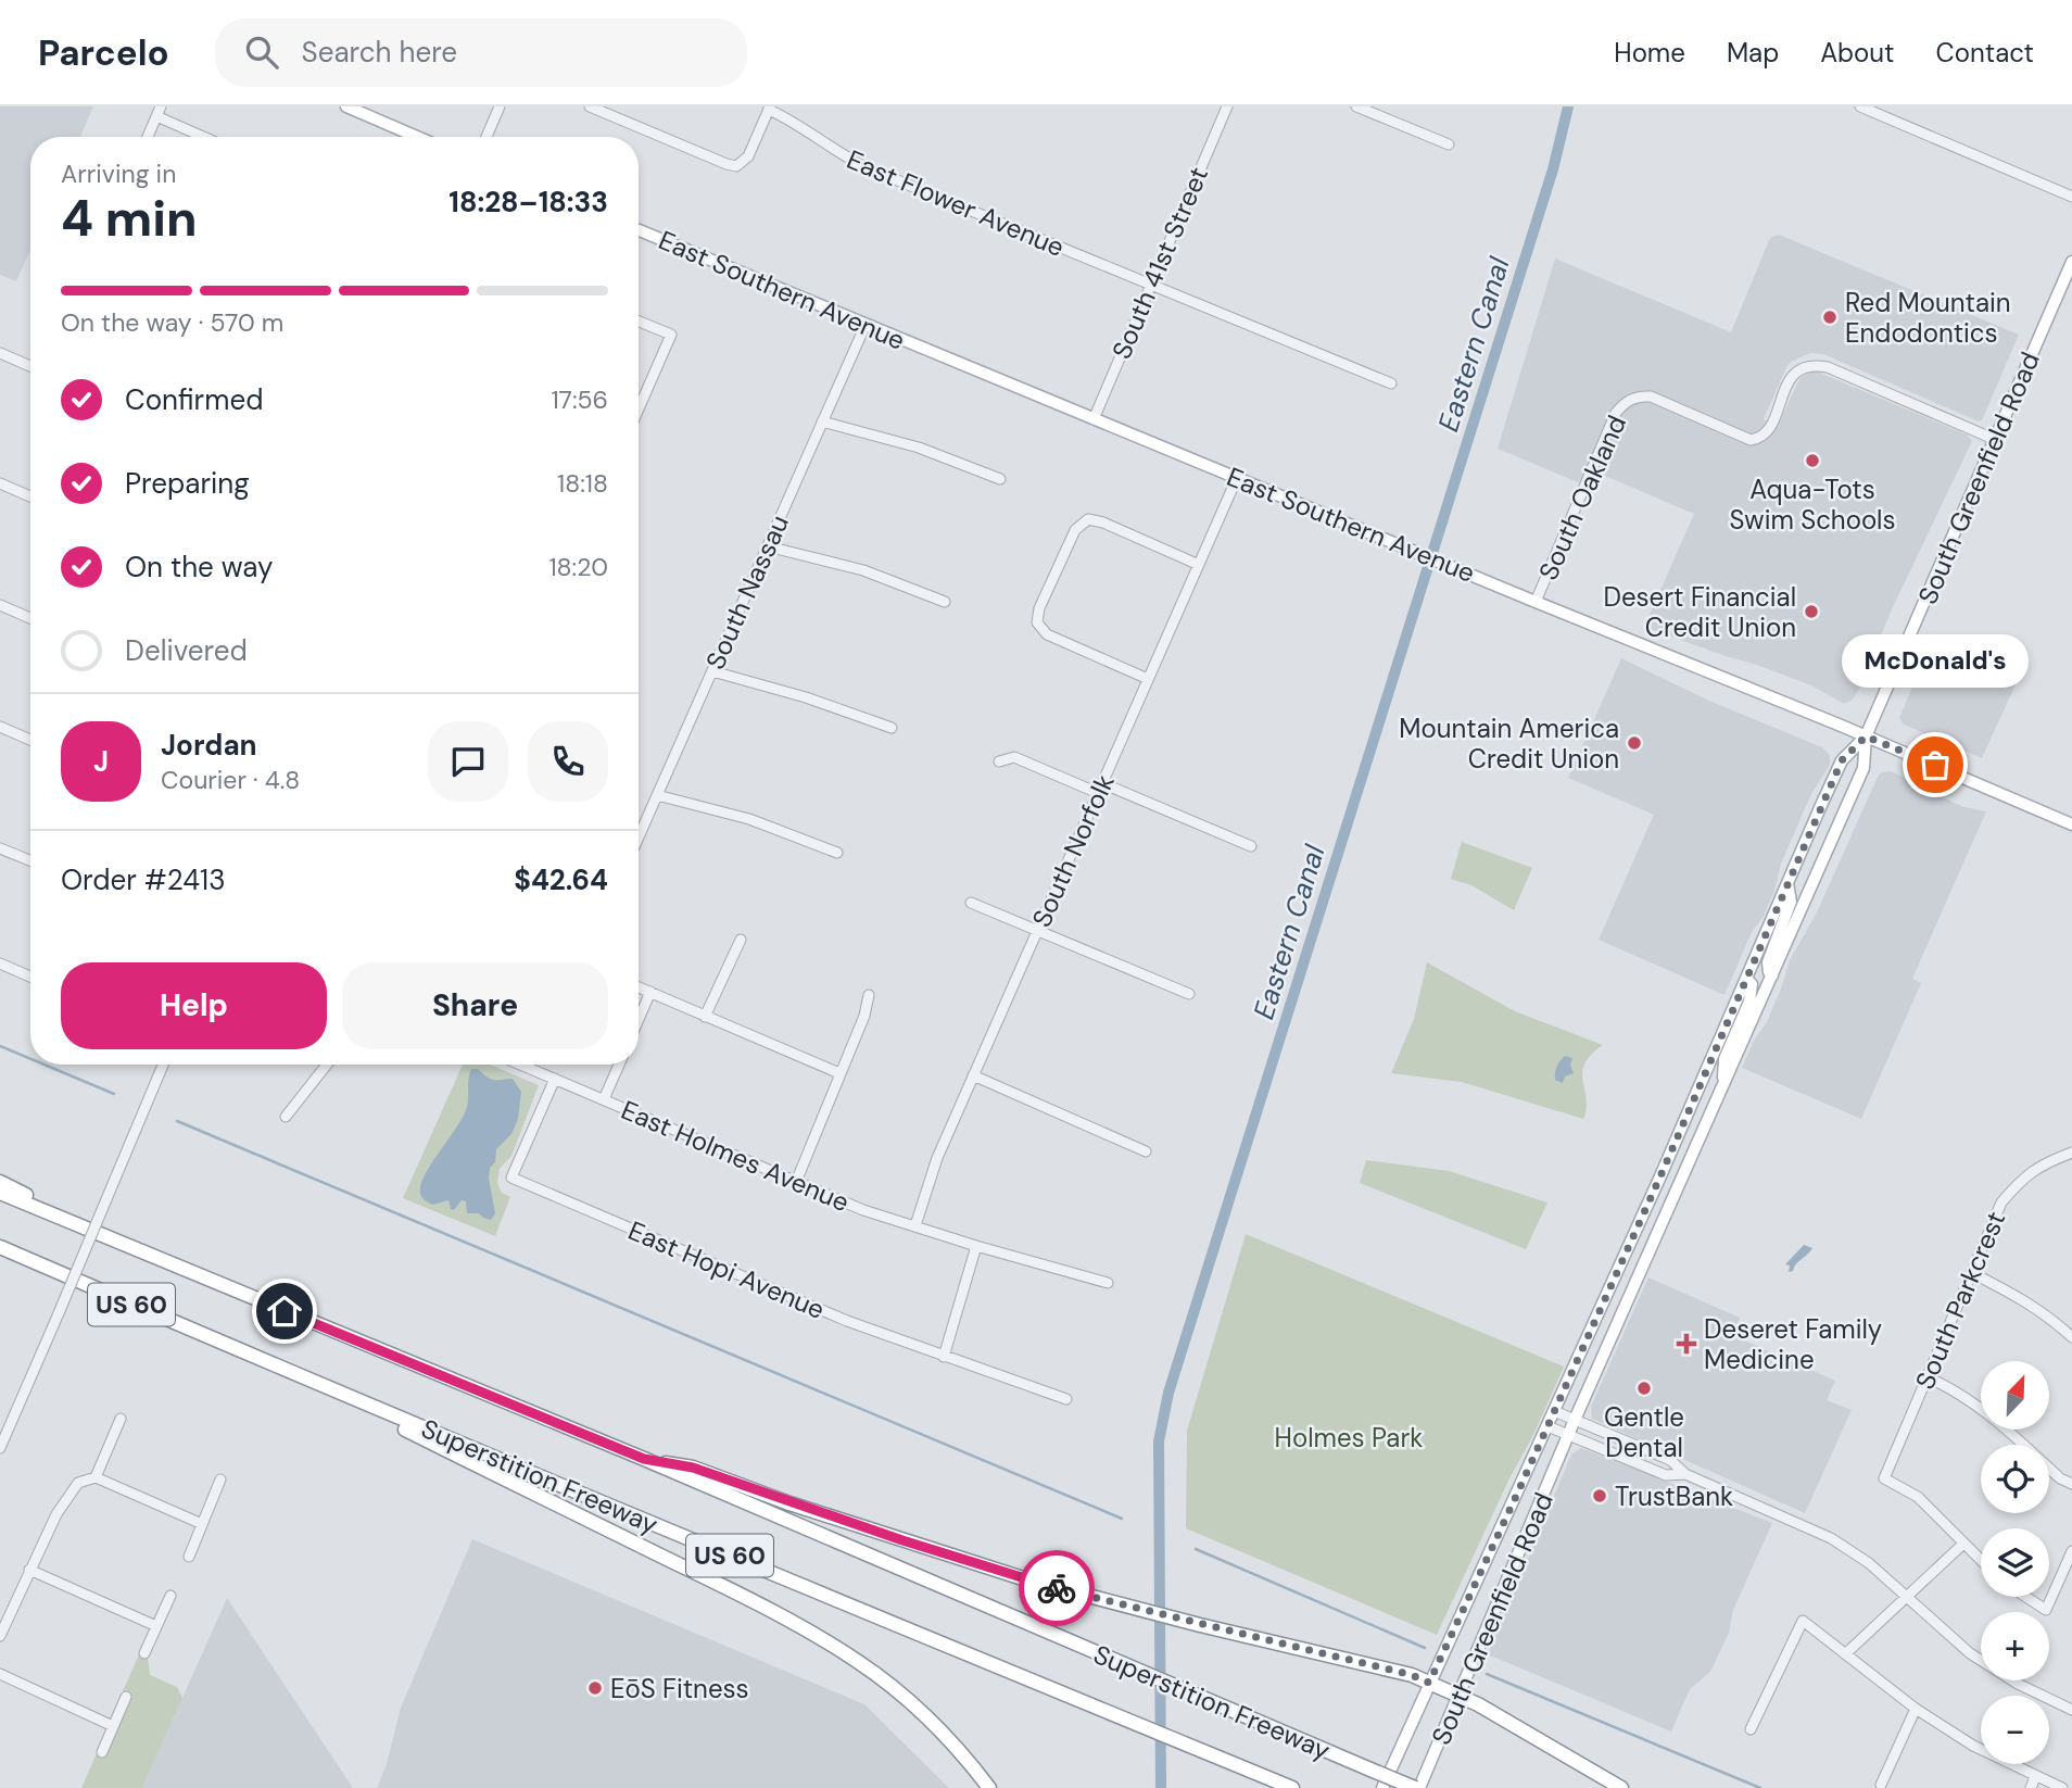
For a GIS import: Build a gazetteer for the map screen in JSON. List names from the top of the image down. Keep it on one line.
{"streets":{"highway":["US 60","Superstition Freeway"],"main road":["East Southern Avenue","South Greenfield Road"],"street":["East Flower Avenue","South 41st Street","South Oakland","South Nassau","South Norfolk","East Holmes Avenue","East Hopi Avenue","South Parkcrest"]},"crossings":[["East Flower Avenue","South 41st Street"],["South 41st Street","East Southern Avenue"],["East Southern Avenue","South Greenfield Road"],["East Southern Avenue","South Oakland"],["East Southern Avenue","South Nassau"],["East Southern Avenue","South Norfolk"],["South Greenfield Road","South Oakland"],["South Greenfield Road","Superstition Freeway"],["South Norfolk","East Holmes Avenue"],["East Holmes Avenue","East Hopi Avenue"],["US 60","Superstition Freeway"]],"water":["Eastern Canal"],"parks":["Holmes Park"],"places":{"other":["Red Mountain Endodontics","Aqua-Tots Swim Schools","Desert Financial Credit Union","Mountain America Credit Union","McDonald's","Gentle Dental","TrustBank","EōS Fitness"],"health":["Deseret Family Medicine"]},"north":"top right","page":{"header":"Parcelo","search":"Search here","nav":["Home","Map","About","Contact"],"heading":["4 min","Arriving in","18:28–18:33"],"panel":["Jordan","Courier · 4.8","Order #2413","$42.64"],"bar":"On the way · 570 m","list":[["Confirmed","17:56"],["Preparing","18:18"],["On the way","18:20"],"Delivered"],"bubble":"McDonald's","round":"J","buttons":["Help","Share"],"map_buttons":["+","−"]}}
